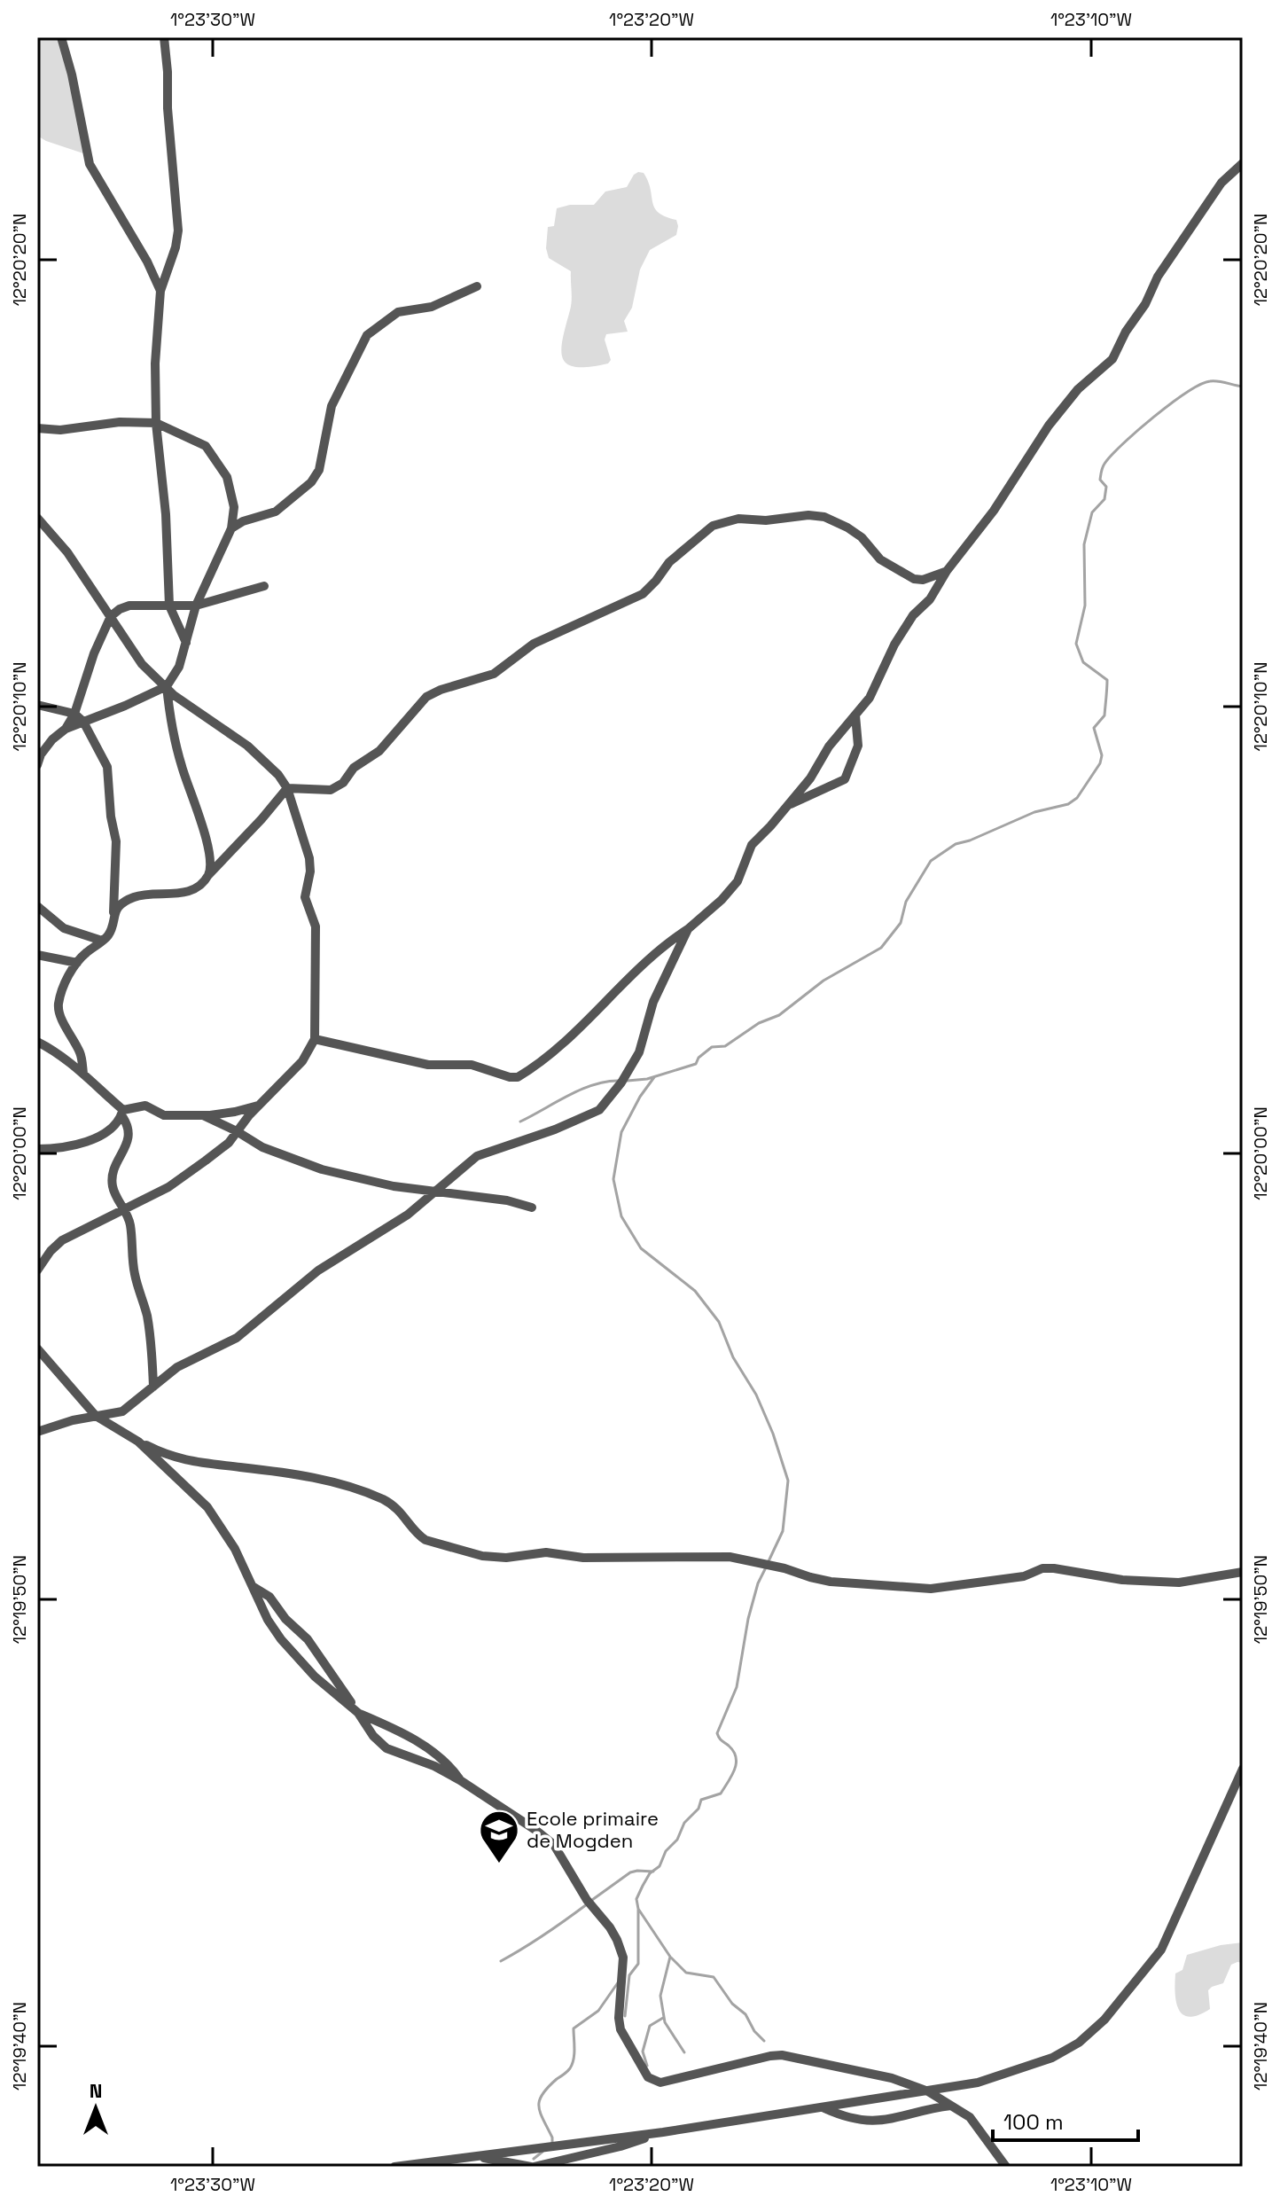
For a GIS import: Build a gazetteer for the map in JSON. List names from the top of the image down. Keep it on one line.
{"places":{"school or university":["Ecole primaire de Mogden"]},"scale_bar":"100 m","north":"top","coordinates":["1°23'30\"W","1°23'20\"W","1°23'10\"W","12°20'20\"N","12°20'10\"N","12°20'00\"N","12°19'50\"N","12°19'40\"N"]}
